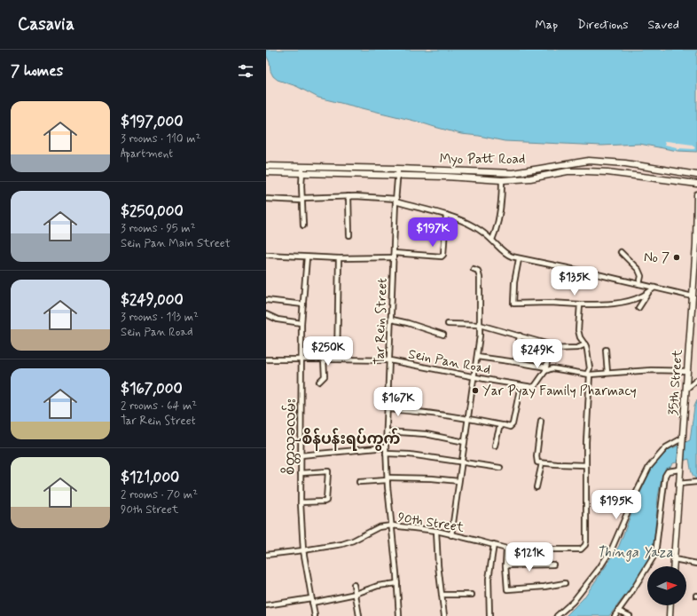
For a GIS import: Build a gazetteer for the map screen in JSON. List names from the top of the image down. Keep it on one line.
{"streets":{"main road":["Myo Patt Road","35th Street"],"street":["Tar Rein Street","Sein Pan Road","စိတ္တသုခလမ်း","90th Street"]},"crossings":[["Myo Patt Road","Tar Rein Street"],["Tar Rein Street","Sein Pan Road"],["Tar Rein Street","90th Street"],["Sein Pan Road","စိတ္တသုခလမ်း"],["စိတ္တသုခလမ်း","90th Street"]],"districts":["စိန်ပန်းရပ်ကွက်"],"water":["Thinga Yaza"],"places":["No 7","Yar Pyay Family Pharmacy"],"north":"right","page":{"header":"Casavia","nav":["Map","Directions","Saved"],"heading":"7 homes","list":[{"name":"$197,000","note":"3 rooms · 110 m² · Apartment"},{"name":"$250,000","note":"3 rooms · 95 m² · Sein Pan Main Street"},{"name":"$249,000","note":"3 rooms · 113 m² · Sein Pan Road"},{"name":"$167,000","note":"2 rooms · 64 m² · Tar Rein Street"},{"name":"$121,000","note":"2 rooms · 70 m² · 90th Street"}],"price":["$197K","$135K","$250K","$249K","$167K","$195K","$121K"]}}
